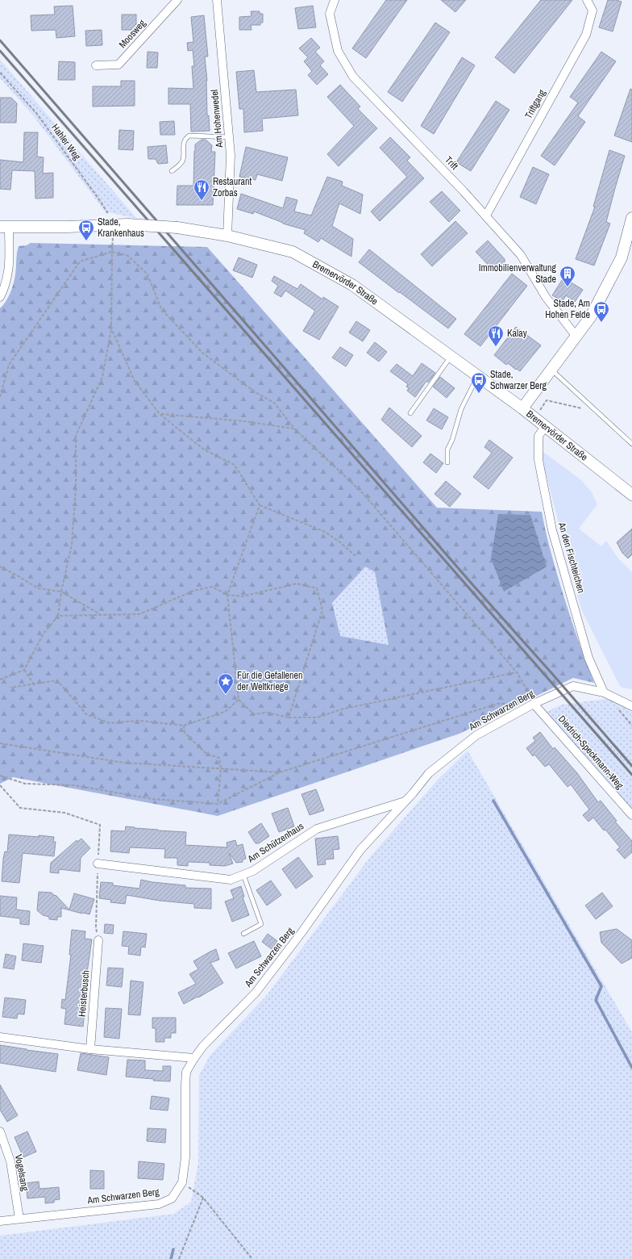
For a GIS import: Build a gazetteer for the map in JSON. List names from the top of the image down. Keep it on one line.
{"streets":{"main road":["Bremervörder Straße"],"street":["Moosweg","Triftgang","Am Hohenwedel","Trift","An den Fischteichen","Am Schwarzen Berg","Diedrich-Speckmann-Weg","Am Schützenhaus","Heisterbusch","Vogelsang"],"path":["Hahler Weg"]},"crossings":[["Triftgang","Trift"],["Am Hohenwedel","Bremervörder Straße"],["Hahler Weg","Bremervörder Straße"],["Bremervörder Straße","An den Fischteichen"],["An den Fischteichen","Am Schwarzen Berg"],["Am Schwarzen Berg","Diedrich-Speckmann-Weg"],["Am Schwarzen Berg","Am Schützenhaus"],["Am Schwarzen Berg","Vogelsang"]],"places":{"restaurant":["Restaurant Zorbas","Kalay"],"bus stop":["Stade, Krankenhaus","Stade, Am Hohen Felde","Stade, Schwarzer Berg"],"building":["Immobilienverwaltung Stade"],"place":["Für die Gefallenen der Weltkriege"]}}
